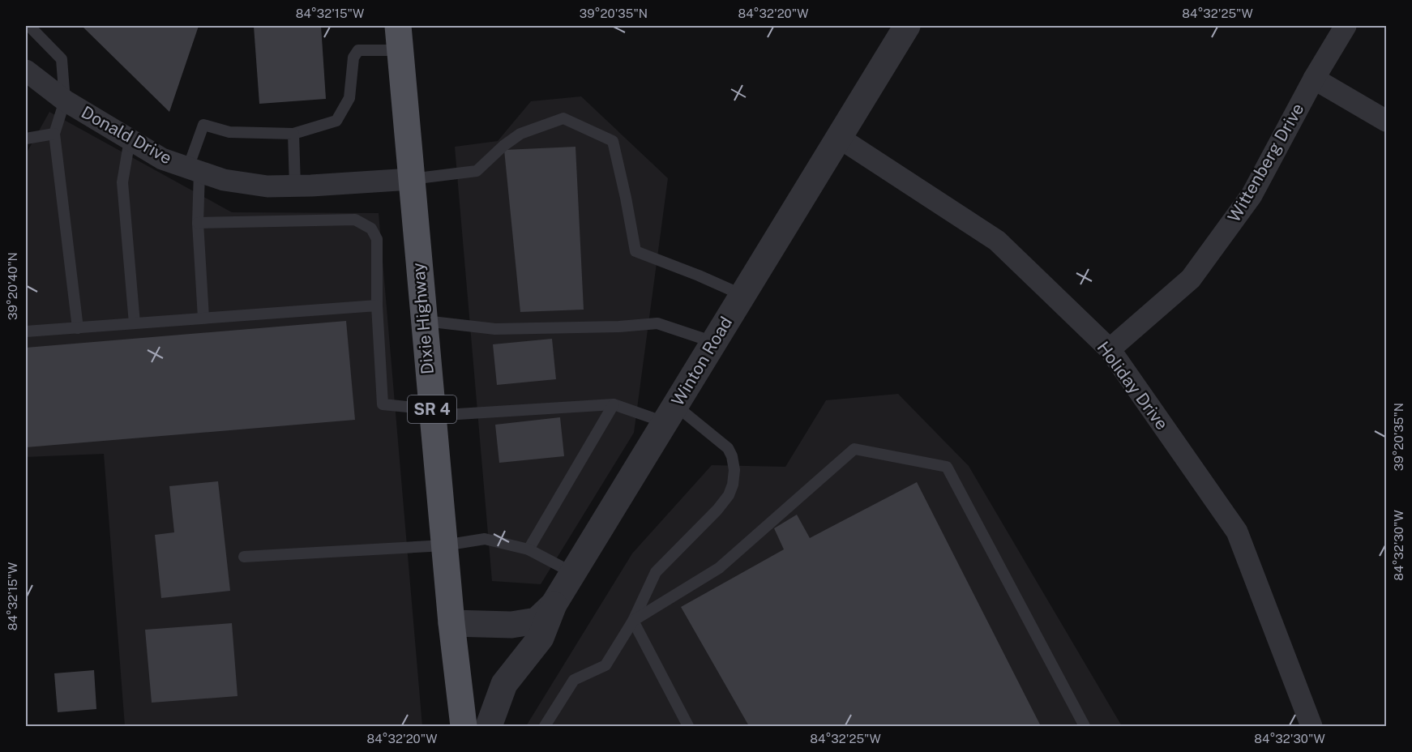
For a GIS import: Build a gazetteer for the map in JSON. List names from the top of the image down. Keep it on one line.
{"streets":{"main road":["Dixie Highway","SR 4"],"street":["Donald Drive","Wittenberg Drive","Winton Road","Holiday Drive"]},"crossings":[["Donald Drive","Dixie Highway"],["Wittenberg Drive","Holiday Drive"],["Dixie Highway","Winton Road"],["Winton Road","Holiday Drive"]],"coordinates":["84°32'15\"W","39°20'35\"N","84°32'20\"W","84°32'25\"W","39°20'40\"N","84°32'30\"W"]}
